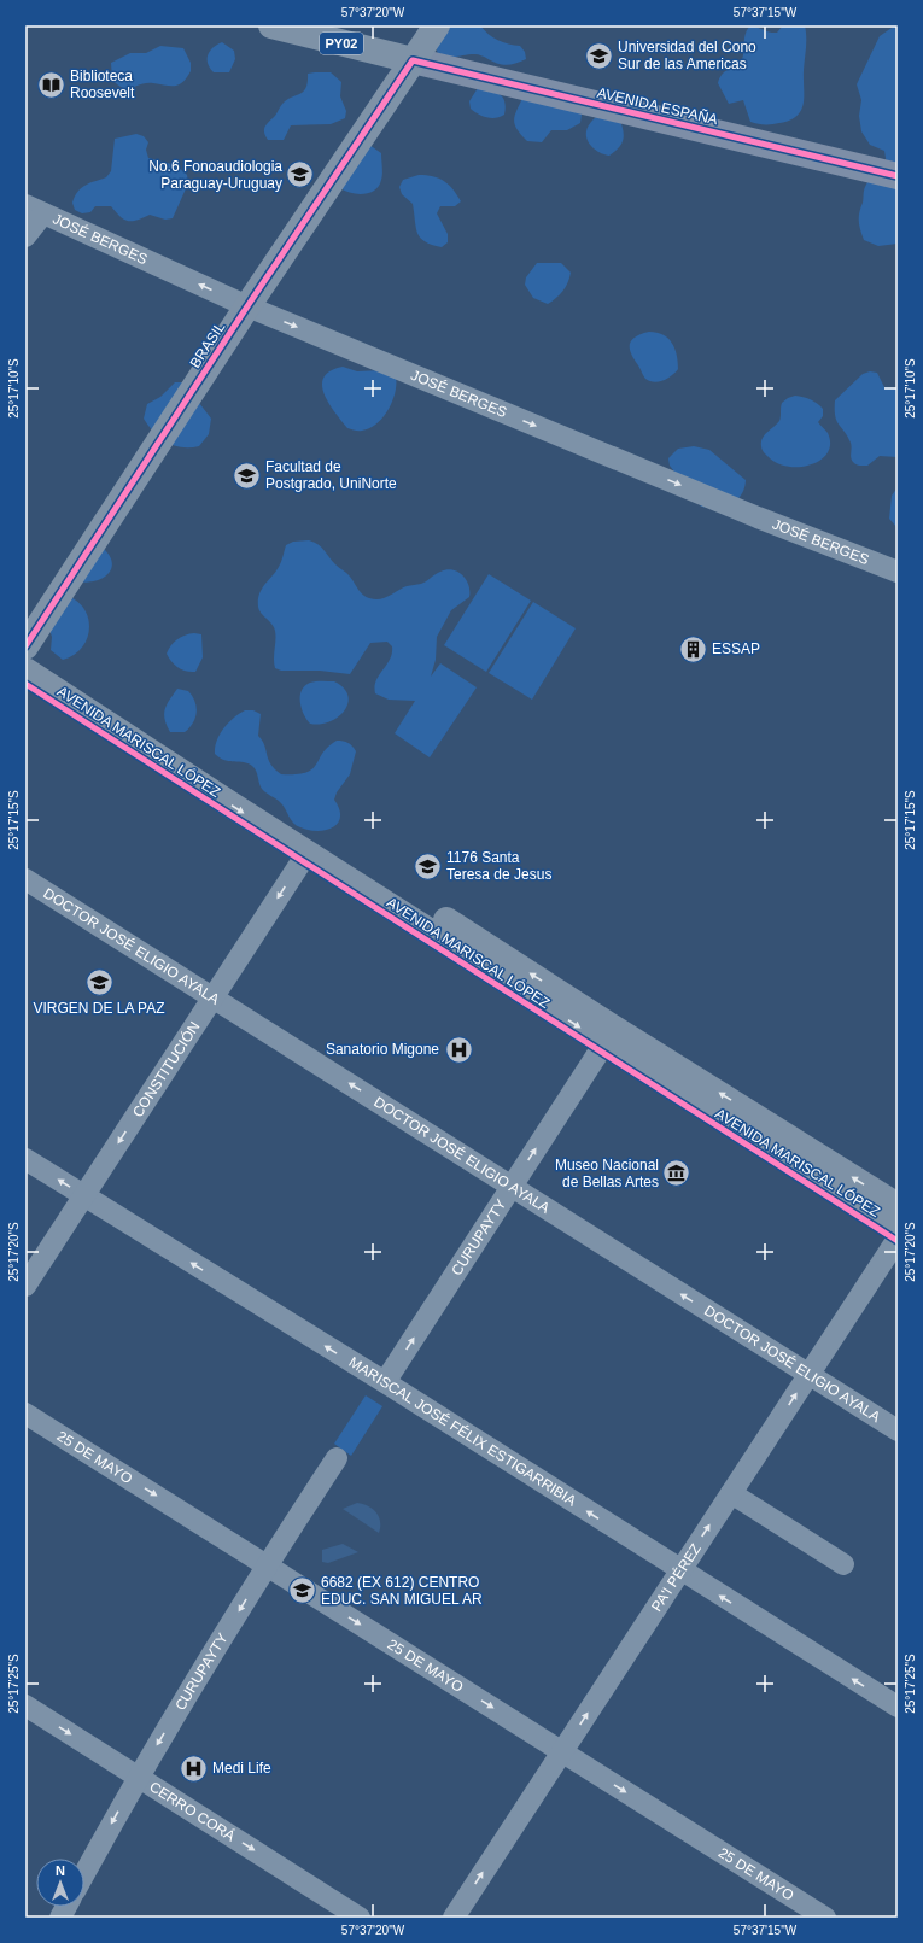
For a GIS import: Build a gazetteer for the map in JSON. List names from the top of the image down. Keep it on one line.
{"streets":{"highway":["PY02","AVENIDA ESPAÑA","BRASIL"],"street":["JOSÉ BERGES","DOCTOR JOSÉ ELIGIO AYALA","CONSTITUCIÓN","CURUPAYTY","MARISCAL JOSÉ FÉLIX ESTIGARRIBIA","25 DE MAYO","PA'I PÉREZ","CERRO CORÁ"],"cycle path":["AVENIDA MARISCAL LÓPEZ"]},"crossings":[["AVENIDA ESPAÑA","BRASIL"],["JOSÉ BERGES","BRASIL"],["DOCTOR JOSÉ ELIGIO AYALA","CONSTITUCIÓN"],["DOCTOR JOSÉ ELIGIO AYALA","CURUPAYTY"],["DOCTOR JOSÉ ELIGIO AYALA","PA'I PÉREZ"],["CONSTITUCIÓN","MARISCAL JOSÉ FÉLIX ESTIGARRIBIA"],["CURUPAYTY","MARISCAL JOSÉ FÉLIX ESTIGARRIBIA"],["CURUPAYTY","25 DE MAYO"],["CURUPAYTY","CERRO CORÁ"],["MARISCAL JOSÉ FÉLIX ESTIGARRIBIA","PA'I PÉREZ"],["25 DE MAYO","PA'I PÉREZ"]],"one_way":["DOCTOR JOSÉ ELIGIO AYALA","CONSTITUCIÓN","MARISCAL JOSÉ FÉLIX ESTIGARRIBIA","25 DE MAYO","PA'I PÉREZ","CERRO CORÁ"],"places":{"school or university":["Universidad del Cono Sur de las Americas","No.6 Fonoaudiologia Paraguay-Uruguay","Facultad de Postgrado, UniNorte","1176 Santa Teresa de Jesus","VIRGEN DE LA PAZ","6682 (EX 612) CENTRO EDUC. SAN MIGUEL AR"],"library":["Biblioteca Roosevelt"],"building":["ESSAP"],"hospital":["Sanatorio Migone","Medi Life"],"museum":["Museo Nacional de Bellas Artes"]},"north":"top","coordinates":["57°37'20\"W","57°37'15\"W","25°17'10\"S","25°17'15\"S","25°17'20\"S","25°17'25\"S"]}
